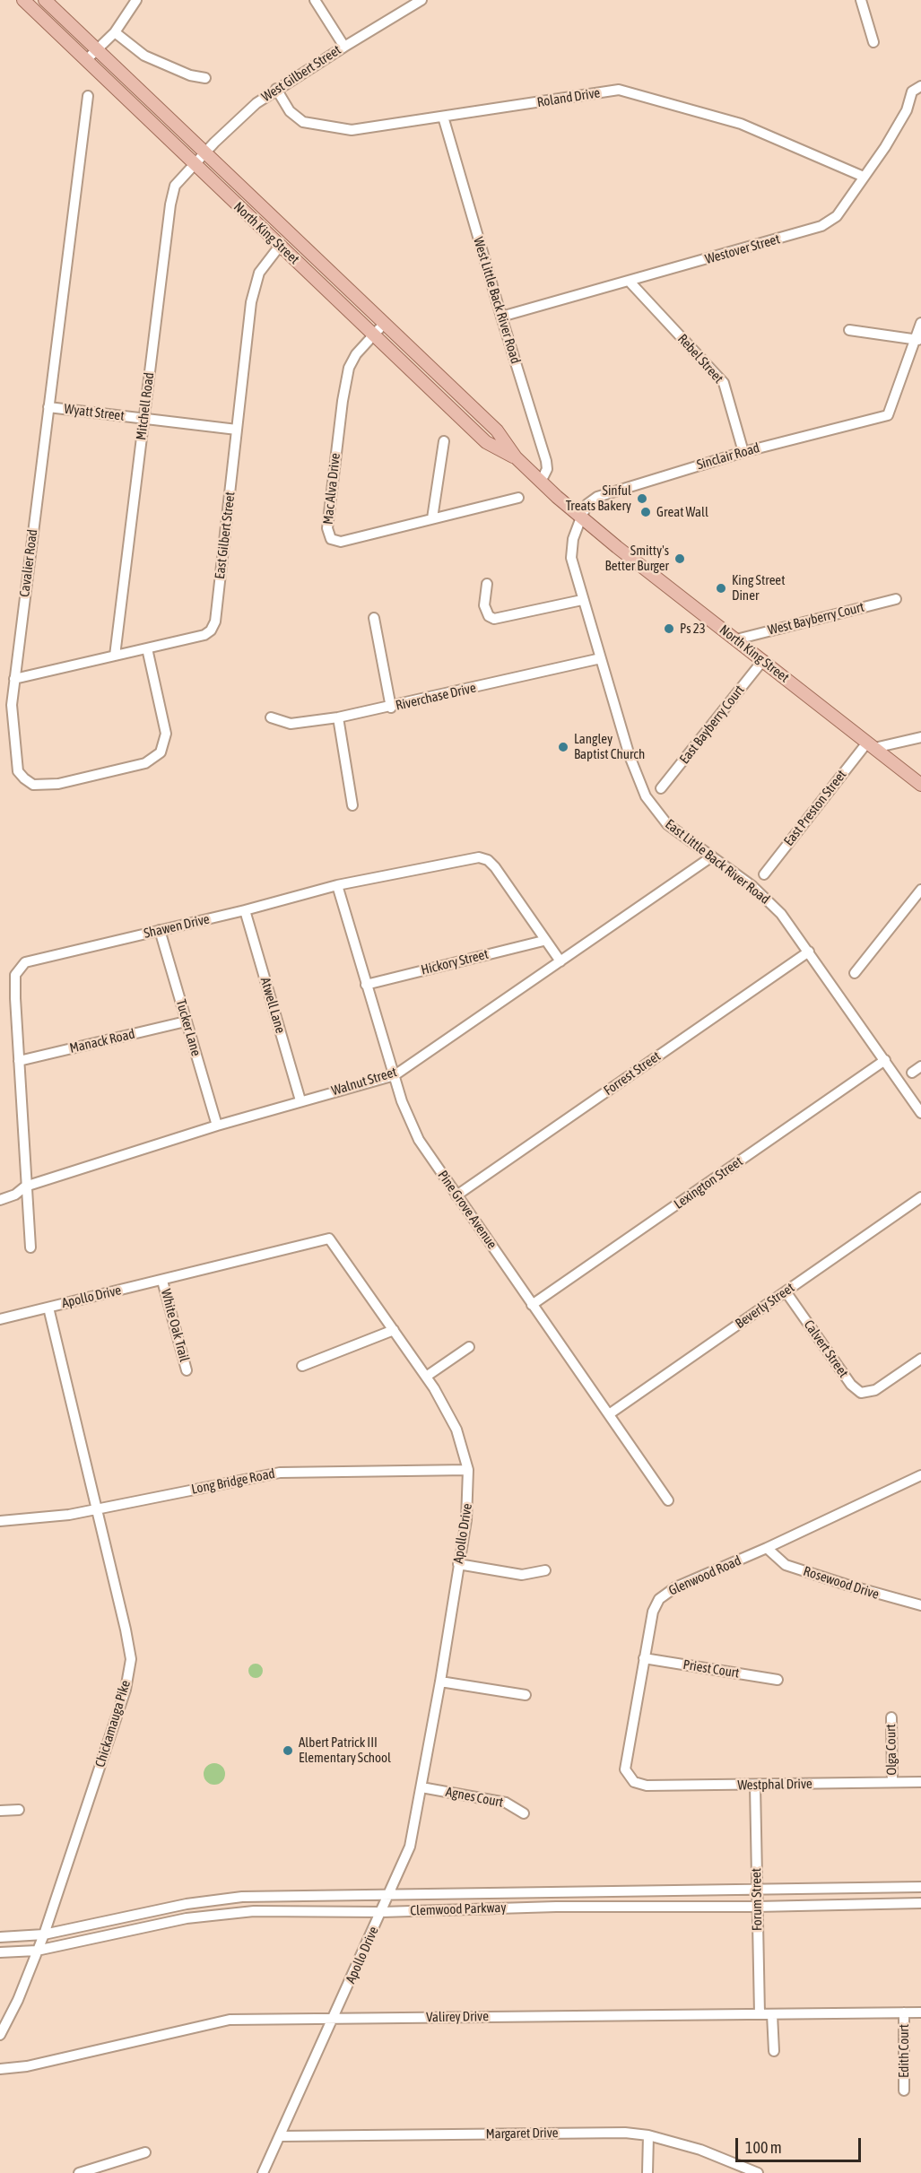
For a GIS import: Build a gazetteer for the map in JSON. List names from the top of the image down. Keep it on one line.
{"streets":{"main road":["North King Street"],"street":["West Gilbert Street","Roland Drive","Westover Street","West Little Back River Road","Rebel Street","Mitchell Road","Wyatt Street","Sinclair Road","Mac Alva Drive","East Gilbert Street","Cavalier Road","West Bayberry Court","Riverchase Drive","East Bayberry Court","East Preston Street","East Little Back River Road","Shawen Drive","Hickory Street","Atwell Lane","Tucker Lane","Manack Road","Forrest Street","Walnut Street","Lexington Street","Pine Grove Avenue","Apollo Drive","Beverly Street","White Oak Trail","Calvert Street","Long Bridge Road","Glenwood Road","Rosewood Drive","Priest Court","Chickamauga Pike","Olga Court","Westphal Drive","Agnes Court","Forum Street","Clemwood Parkway","Valirey Drive","Edith Court","Margaret Drive"]},"crossings":[["West Gilbert Street","Roland Drive"],["West Gilbert Street","North King Street"],["West Gilbert Street","Mitchell Road"],["Roland Drive","Westover Street"],["Roland Drive","West Little Back River Road"],["North King Street","West Little Back River Road"],["North King Street","Mitchell Road"],["North King Street","Sinclair Road"],["North King Street","Mac Alva Drive"],["North King Street","East Gilbert Street"],["North King Street","West Bayberry Court"],["North King Street","East Bayberry Court"],["North King Street","East Preston Street"],["North King Street","East Little Back River Road"],["Westover Street","West Little Back River Road"],["Westover Street","Rebel Street"],["Rebel Street","Sinclair Road"],["Mitchell Road","Wyatt Street"],["Mitchell Road","East Gilbert Street"],["Wyatt Street","East Gilbert Street"],["Wyatt Street","Cavalier Road"],["Sinclair Road","East Little Back River Road"],["East Gilbert Street","Cavalier Road"],["Riverchase Drive","East Little Back River Road"],["East Little Back River Road","Forrest Street"],["East Little Back River Road","Walnut Street"],["East Little Back River Road","Lexington Street"],["Shawen Drive","Hickory Street"],["Shawen Drive","Atwell Lane"],["Shawen Drive","Tucker Lane"],["Shawen Drive","Manack Road"],["Shawen Drive","Walnut Street"],["Shawen Drive","Pine Grove Avenue"],["Hickory Street","Pine Grove Avenue"],["Atwell Lane","Walnut Street"],["Tucker Lane","Manack Road"],["Tucker Lane","Walnut Street"],["Forrest Street","Pine Grove Avenue"],["Walnut Street","Pine Grove Avenue"],["Lexington Street","Pine Grove Avenue"],["Pine Grove Avenue","Beverly Street"],["Apollo Drive","White Oak Trail"],["Apollo Drive","Long Bridge Road"],["Apollo Drive","Chickamauga Pike"],["Apollo Drive","Agnes Court"],["Apollo Drive","Clemwood Parkway"],["Apollo Drive","Valirey Drive"],["Apollo Drive","Margaret Drive"],["Beverly Street","Calvert Street"],["Long Bridge Road","Chickamauga Pike"],["Glenwood Road","Rosewood Drive"],["Glenwood Road","Priest Court"],["Glenwood Road","Westphal Drive"],["Chickamauga Pike","Clemwood Parkway"],["Olga Court","Westphal Drive"],["Westphal Drive","Forum Street"],["Forum Street","Clemwood Parkway"],["Forum Street","Valirey Drive"],["Valirey Drive","Edith Court"]],"places":["Sinful Treats Bakery","Great Wall","Smitty's Better Burger","King Street Diner","Ps 23","Langley Baptist Church","Albert Patrick III Elementary School"],"scale_bar":"100 m"}
